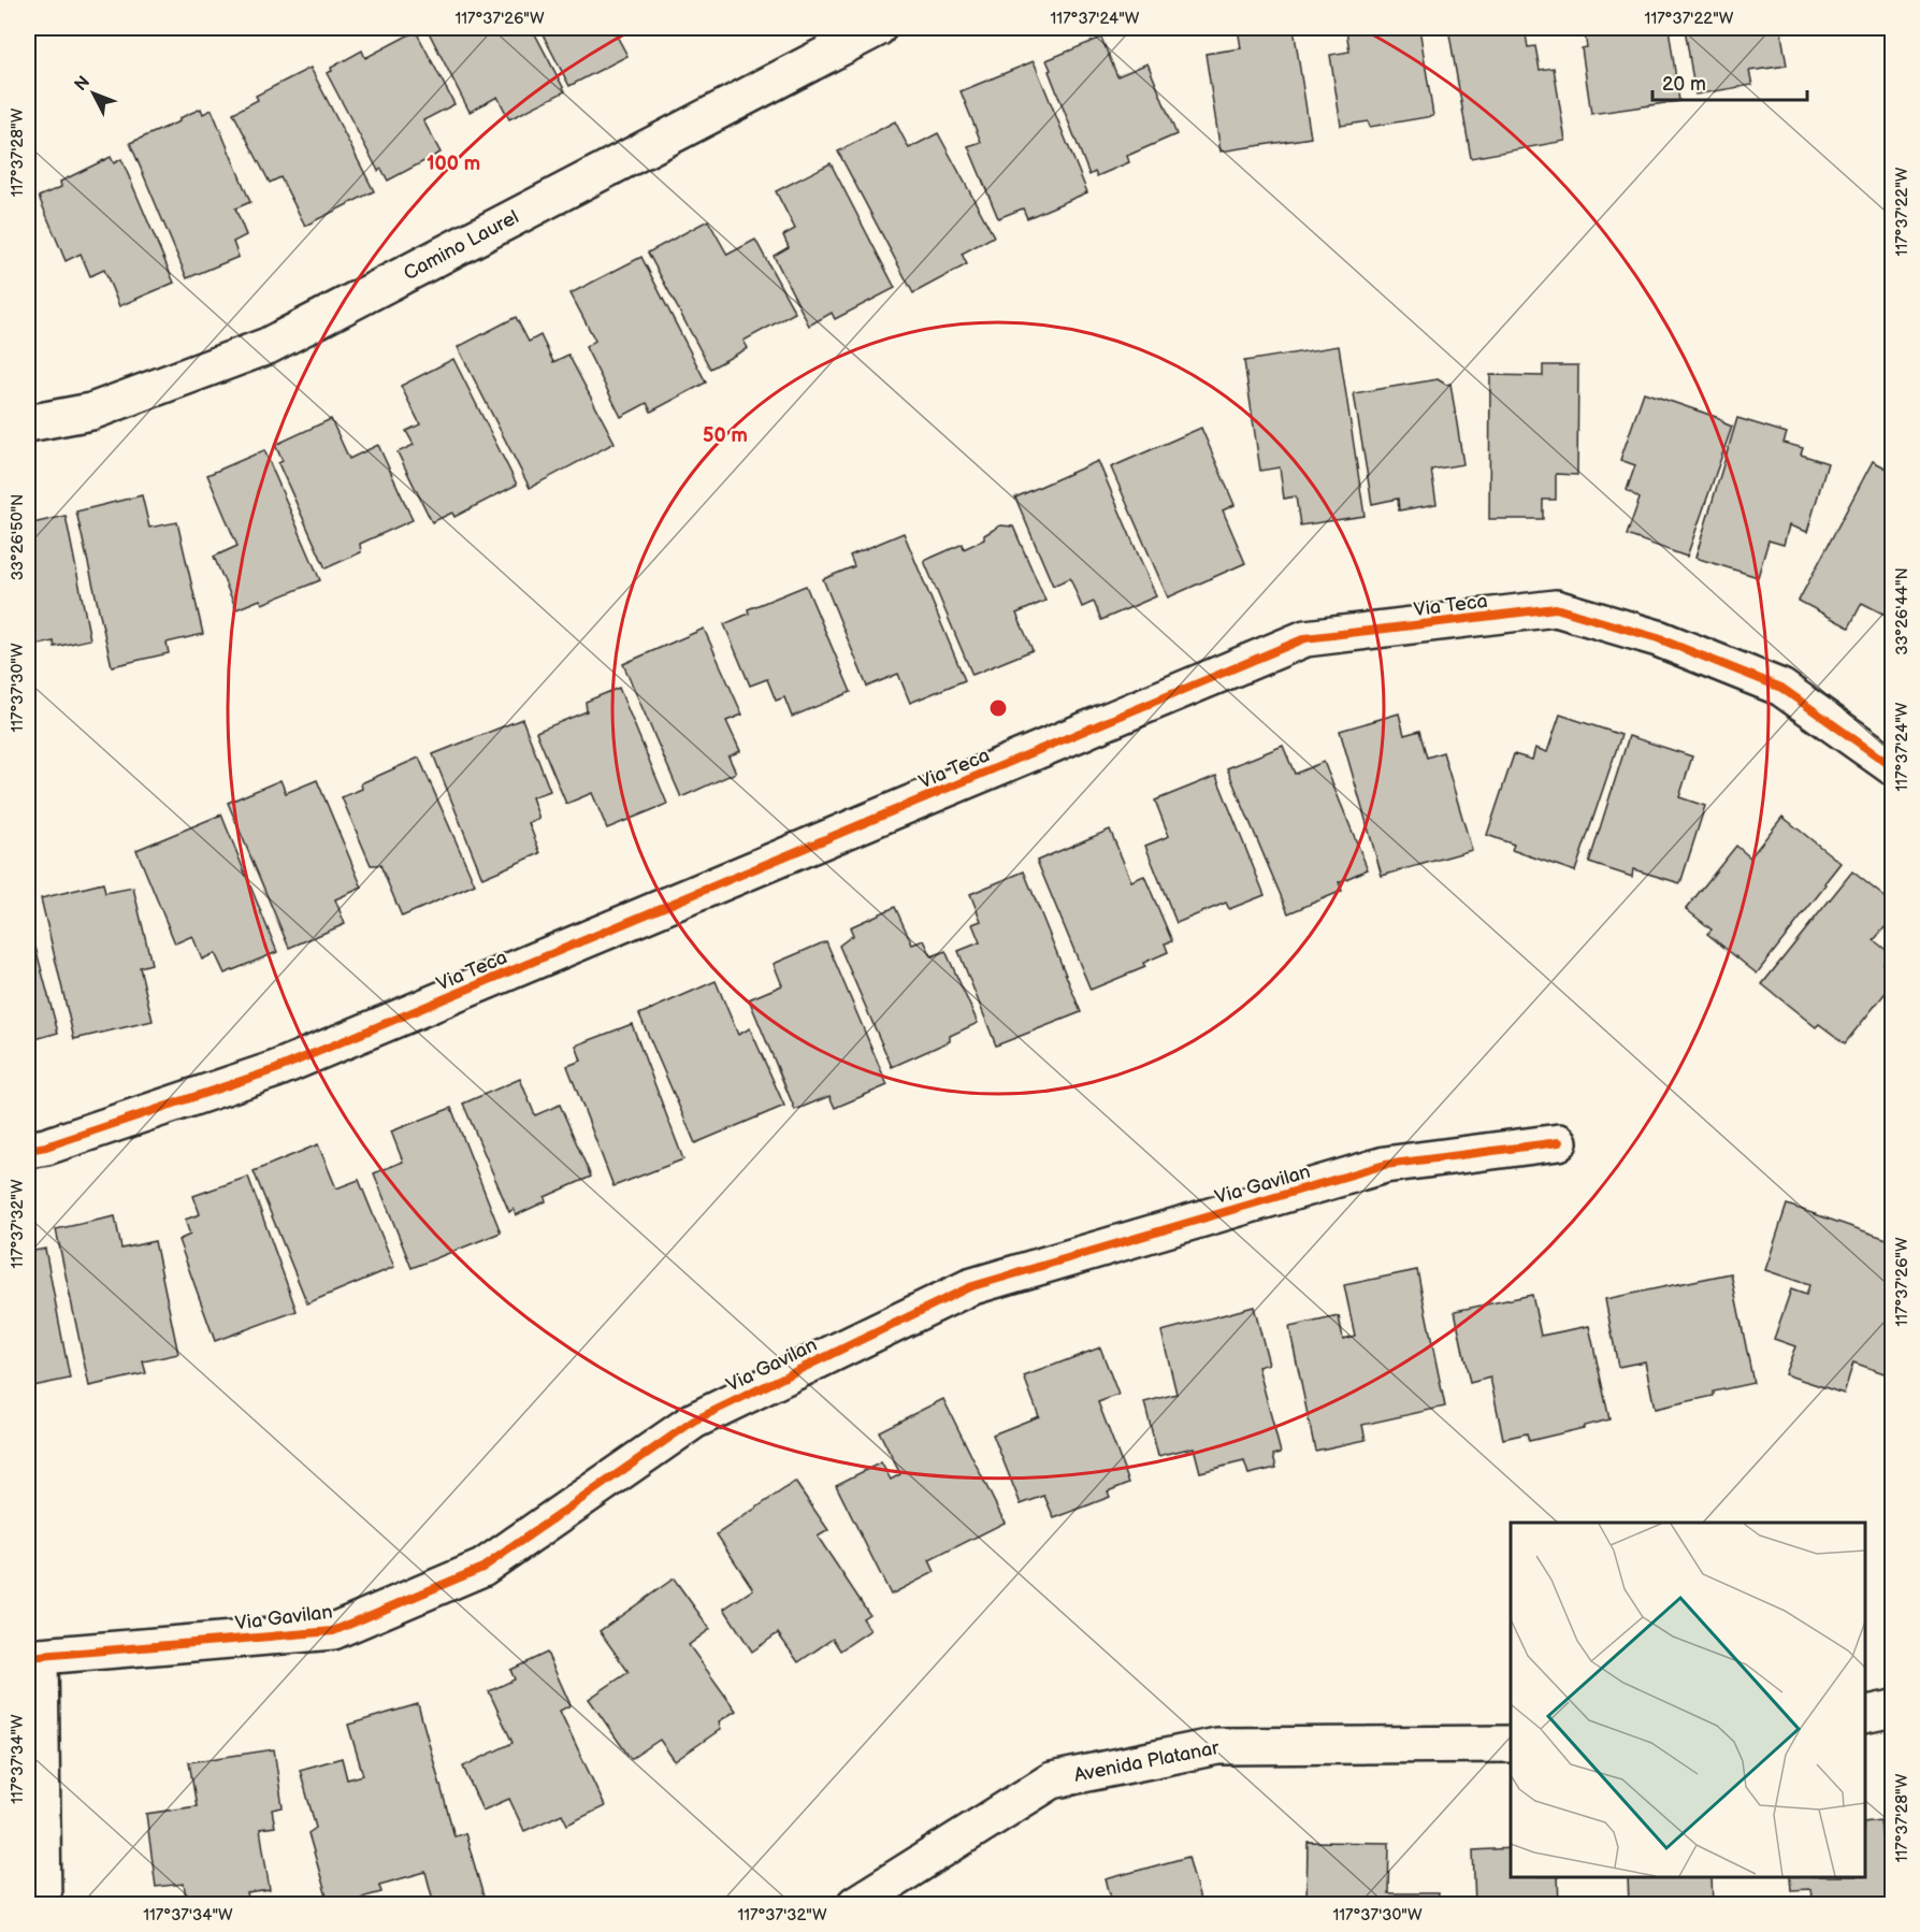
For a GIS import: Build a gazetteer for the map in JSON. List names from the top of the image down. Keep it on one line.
{"streets":{"street":["Camino Laurel","Via Teca","Via Gavilan","Avenida Platanar"]},"scale_bar":"20 m","north":"top left","coordinates":["117°37'26\"W","117°37'24\"W","117°37'22\"W","117°37'28\"W","33°26'50\"N","33°26'44\"N","117°37'30\"W","117°37'32\"W","117°37'34\"W"],"rings":["100 m","50 m"]}
